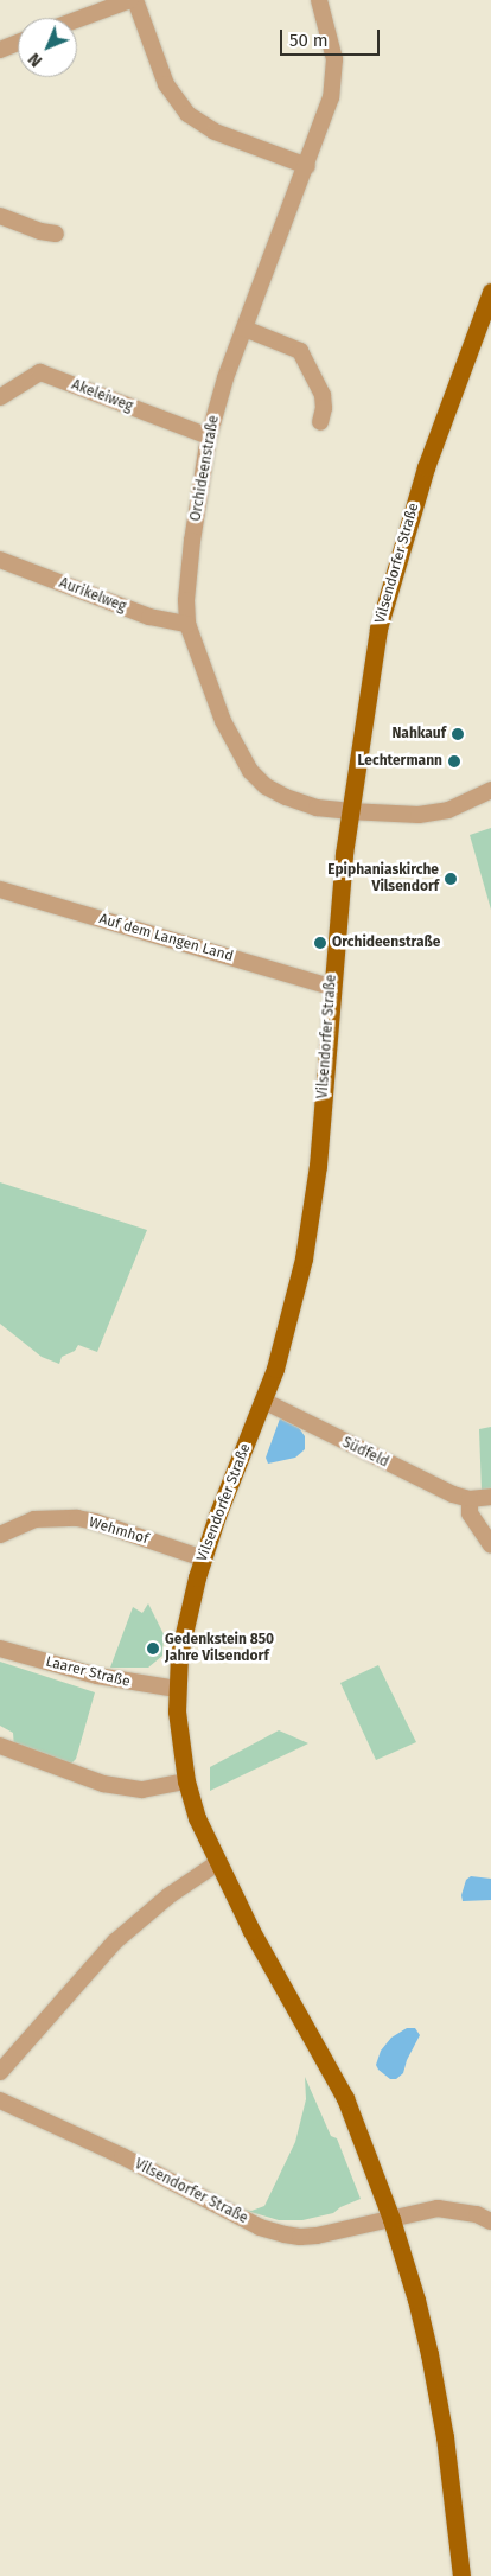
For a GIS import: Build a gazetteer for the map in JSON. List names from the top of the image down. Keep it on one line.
{"streets":{"main road":["Vilsendorfer Straße"],"street":["Akeleiweg","Orchideenstraße","Aurikelweg","Auf dem Langen Land","Südfeld","Wehmhof","Laarer Straße"]},"crossings":[["Akeleiweg","Orchideenstraße"],["Orchideenstraße","Vilsendorfer Straße"],["Orchideenstraße","Aurikelweg"],["Vilsendorfer Straße","Auf dem Langen Land"],["Vilsendorfer Straße","Südfeld"],["Vilsendorfer Straße","Wehmhof"],["Vilsendorfer Straße","Laarer Straße"]],"places":["Nahkauf","Lechtermann","Epiphaniaskirche Vilsendorf","Orchideenstraße","Gedenkstein 850 Jahre Vilsendorf"],"scale_bar":"50 m","north":"bottom left"}
